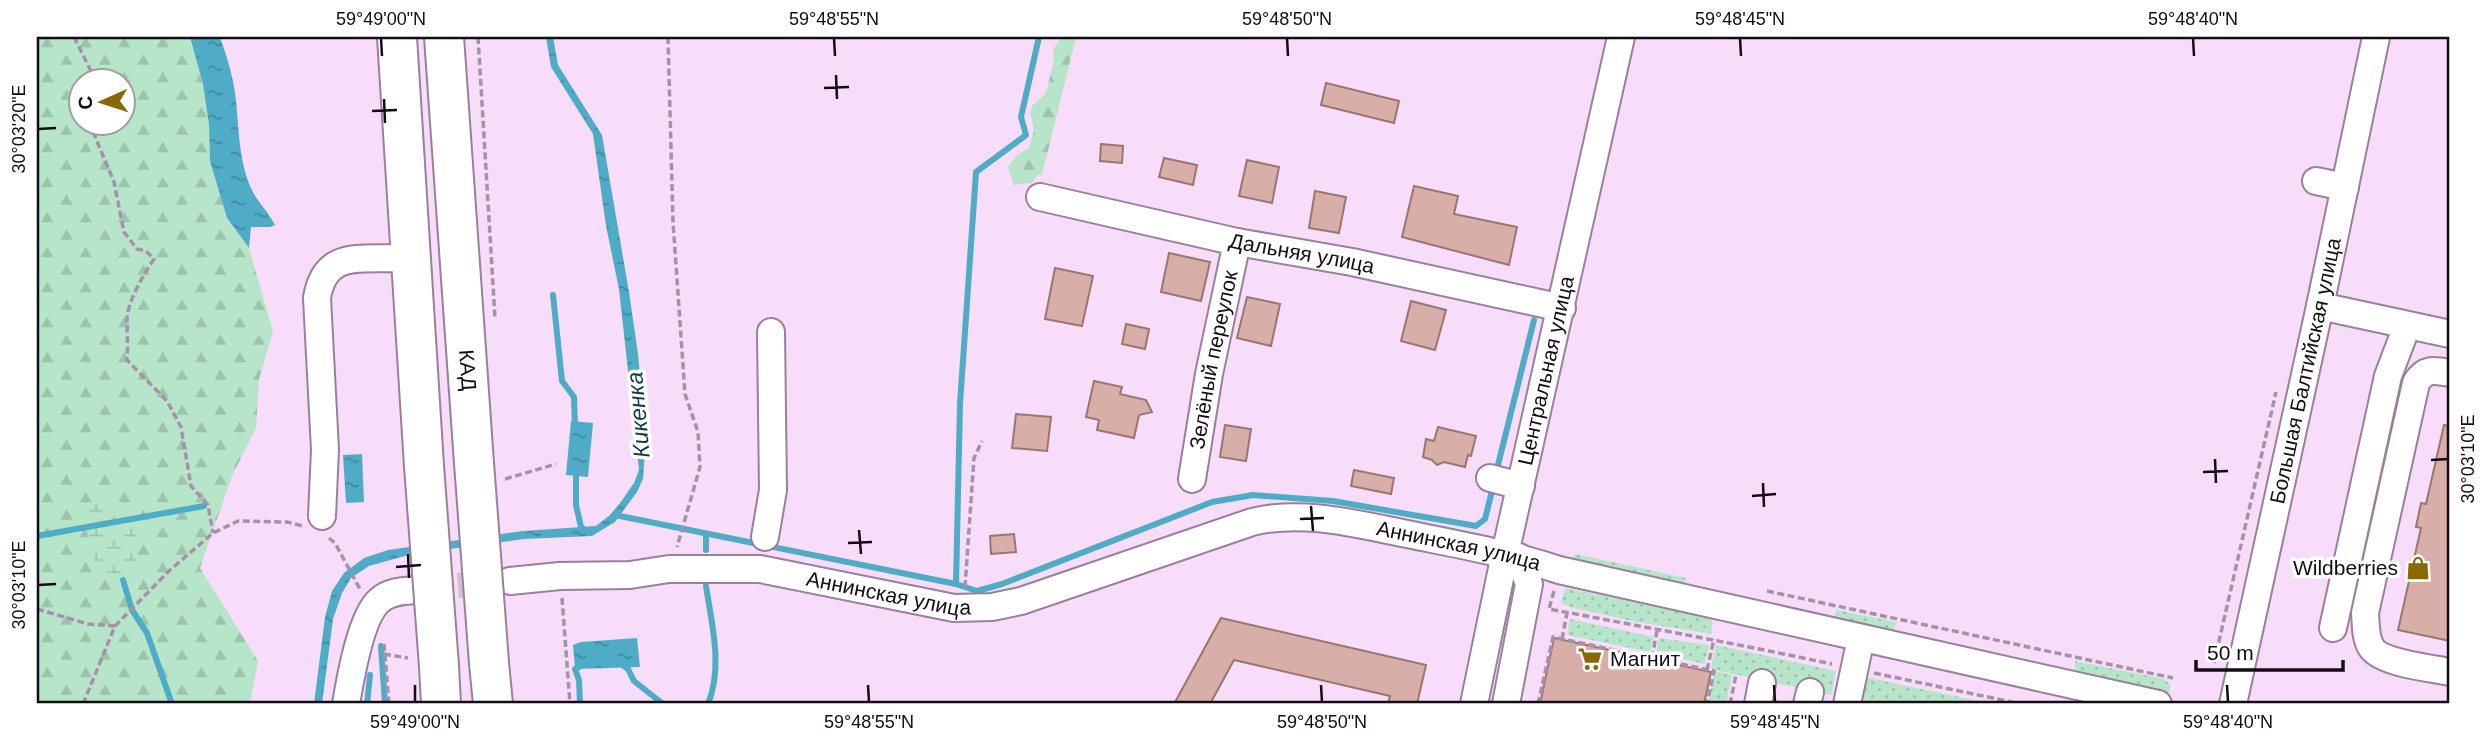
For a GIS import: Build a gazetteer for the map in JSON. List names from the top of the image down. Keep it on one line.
{"streets":{"highway":["КАД"],"street":["Дальняя улица","Зелёный переулок","Центральная улица","Большая Балтийская улица","Аннинская улица"]},"crossings":[["Дальняя улица","Зелёный переулок"],["Дальняя улица","Центральная улица"],["Центральная улица","Аннинская улица"]],"water":["Кикенка"],"places":{"shop":["Wildberries"],"supermarket":["Магнит"]},"scale_bar":"50 m","north":"left","coordinates":["59°49'00\"N","59°48'55\"N","59°48'50\"N","59°48'45\"N","59°48'40\"N","30°03'20\"E","30°03'10\"E"]}
